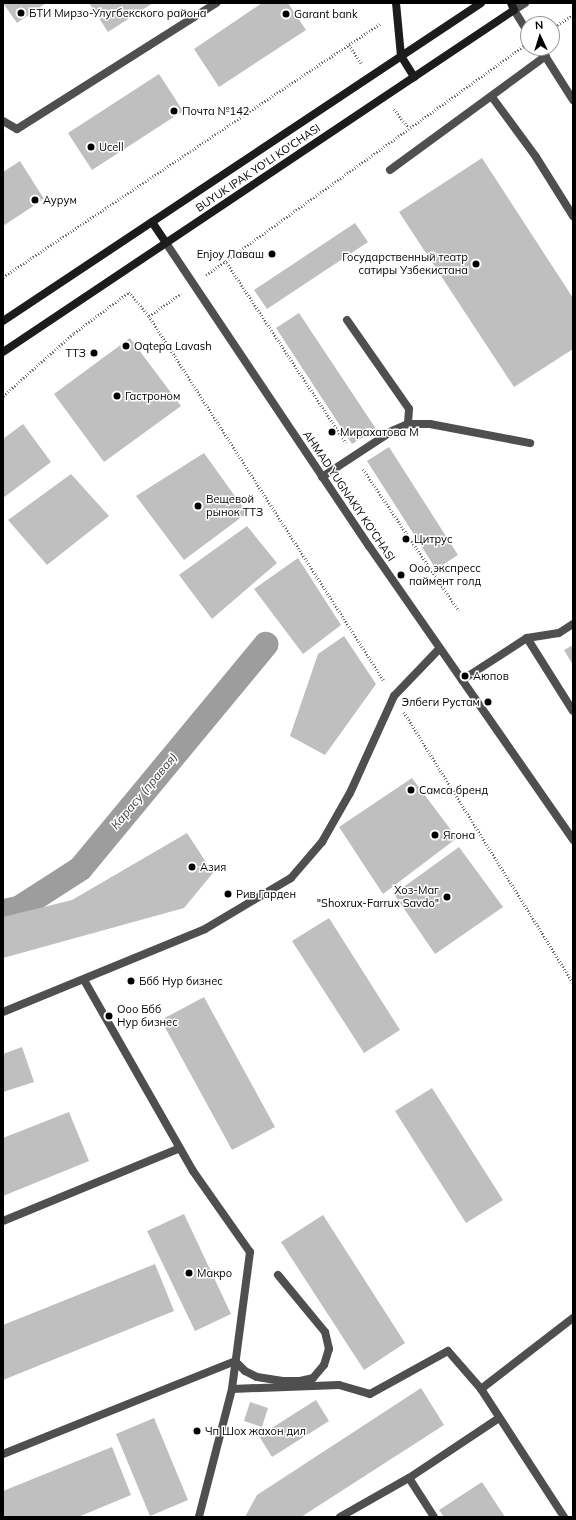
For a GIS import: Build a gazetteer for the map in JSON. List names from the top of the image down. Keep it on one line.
{"streets":{"main road":["BUYUK IPAK YO'LI KO'CHASI","AHMAD YUGNAKIY KO'CHASI"]},"crossings":[["BUYUK IPAK YO'LI KO'CHASI","AHMAD YUGNAKIY KO'CHASI"]],"water":["Карасу (правая)"],"places":["БТИ Мирзо-Улугбекского района","Garant bank","Почта №142","Ucell","Аурум","Enjoy Лаваш","Государственный театр сатиры Узбекистана","Oqtepa Lavash","ТТЗ","Гастроном","Мирахатова М","Вещевой рынок ТТЗ","Цитрус","Ооо экспресс паймент голд","Аюпов","Элбеги Рустам","Самса бренд","Ягона","Азия","Рив Гарден","Хоз-Маг \"Shoxrux-Farrux Savdo\"","Ббб Нур бизнес","Ооо Ббб Нур бизнес","Макро","Чп Шох жахон дил"],"north":"top"}
